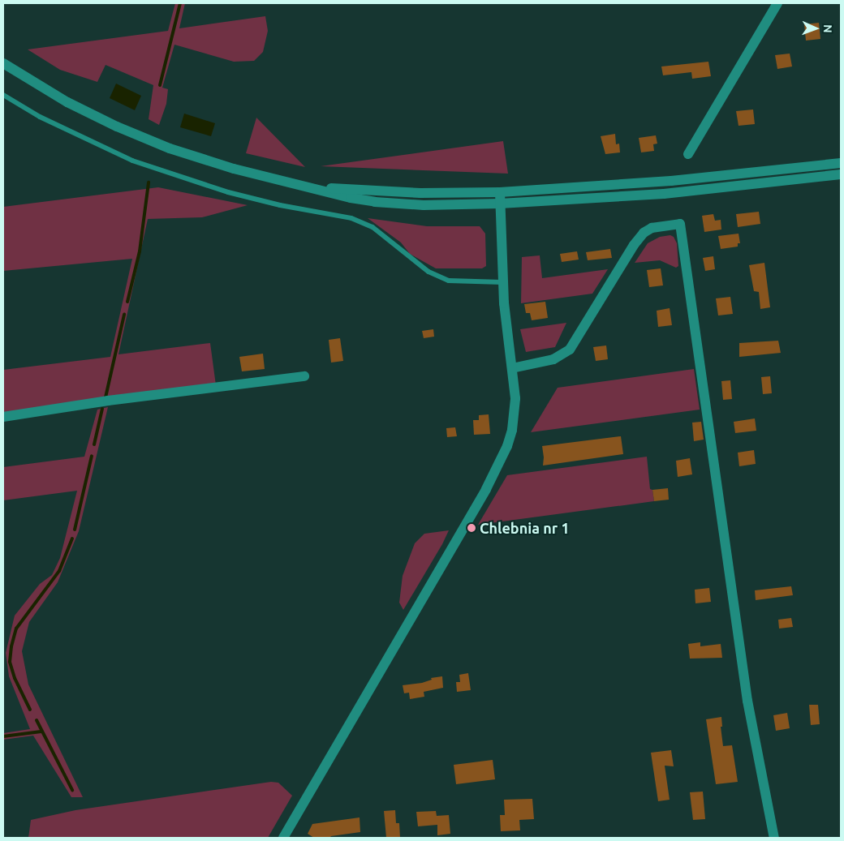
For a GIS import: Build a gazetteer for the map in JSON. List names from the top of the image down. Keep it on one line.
{"places":["Chlebnia nr 1"],"north":"right"}
